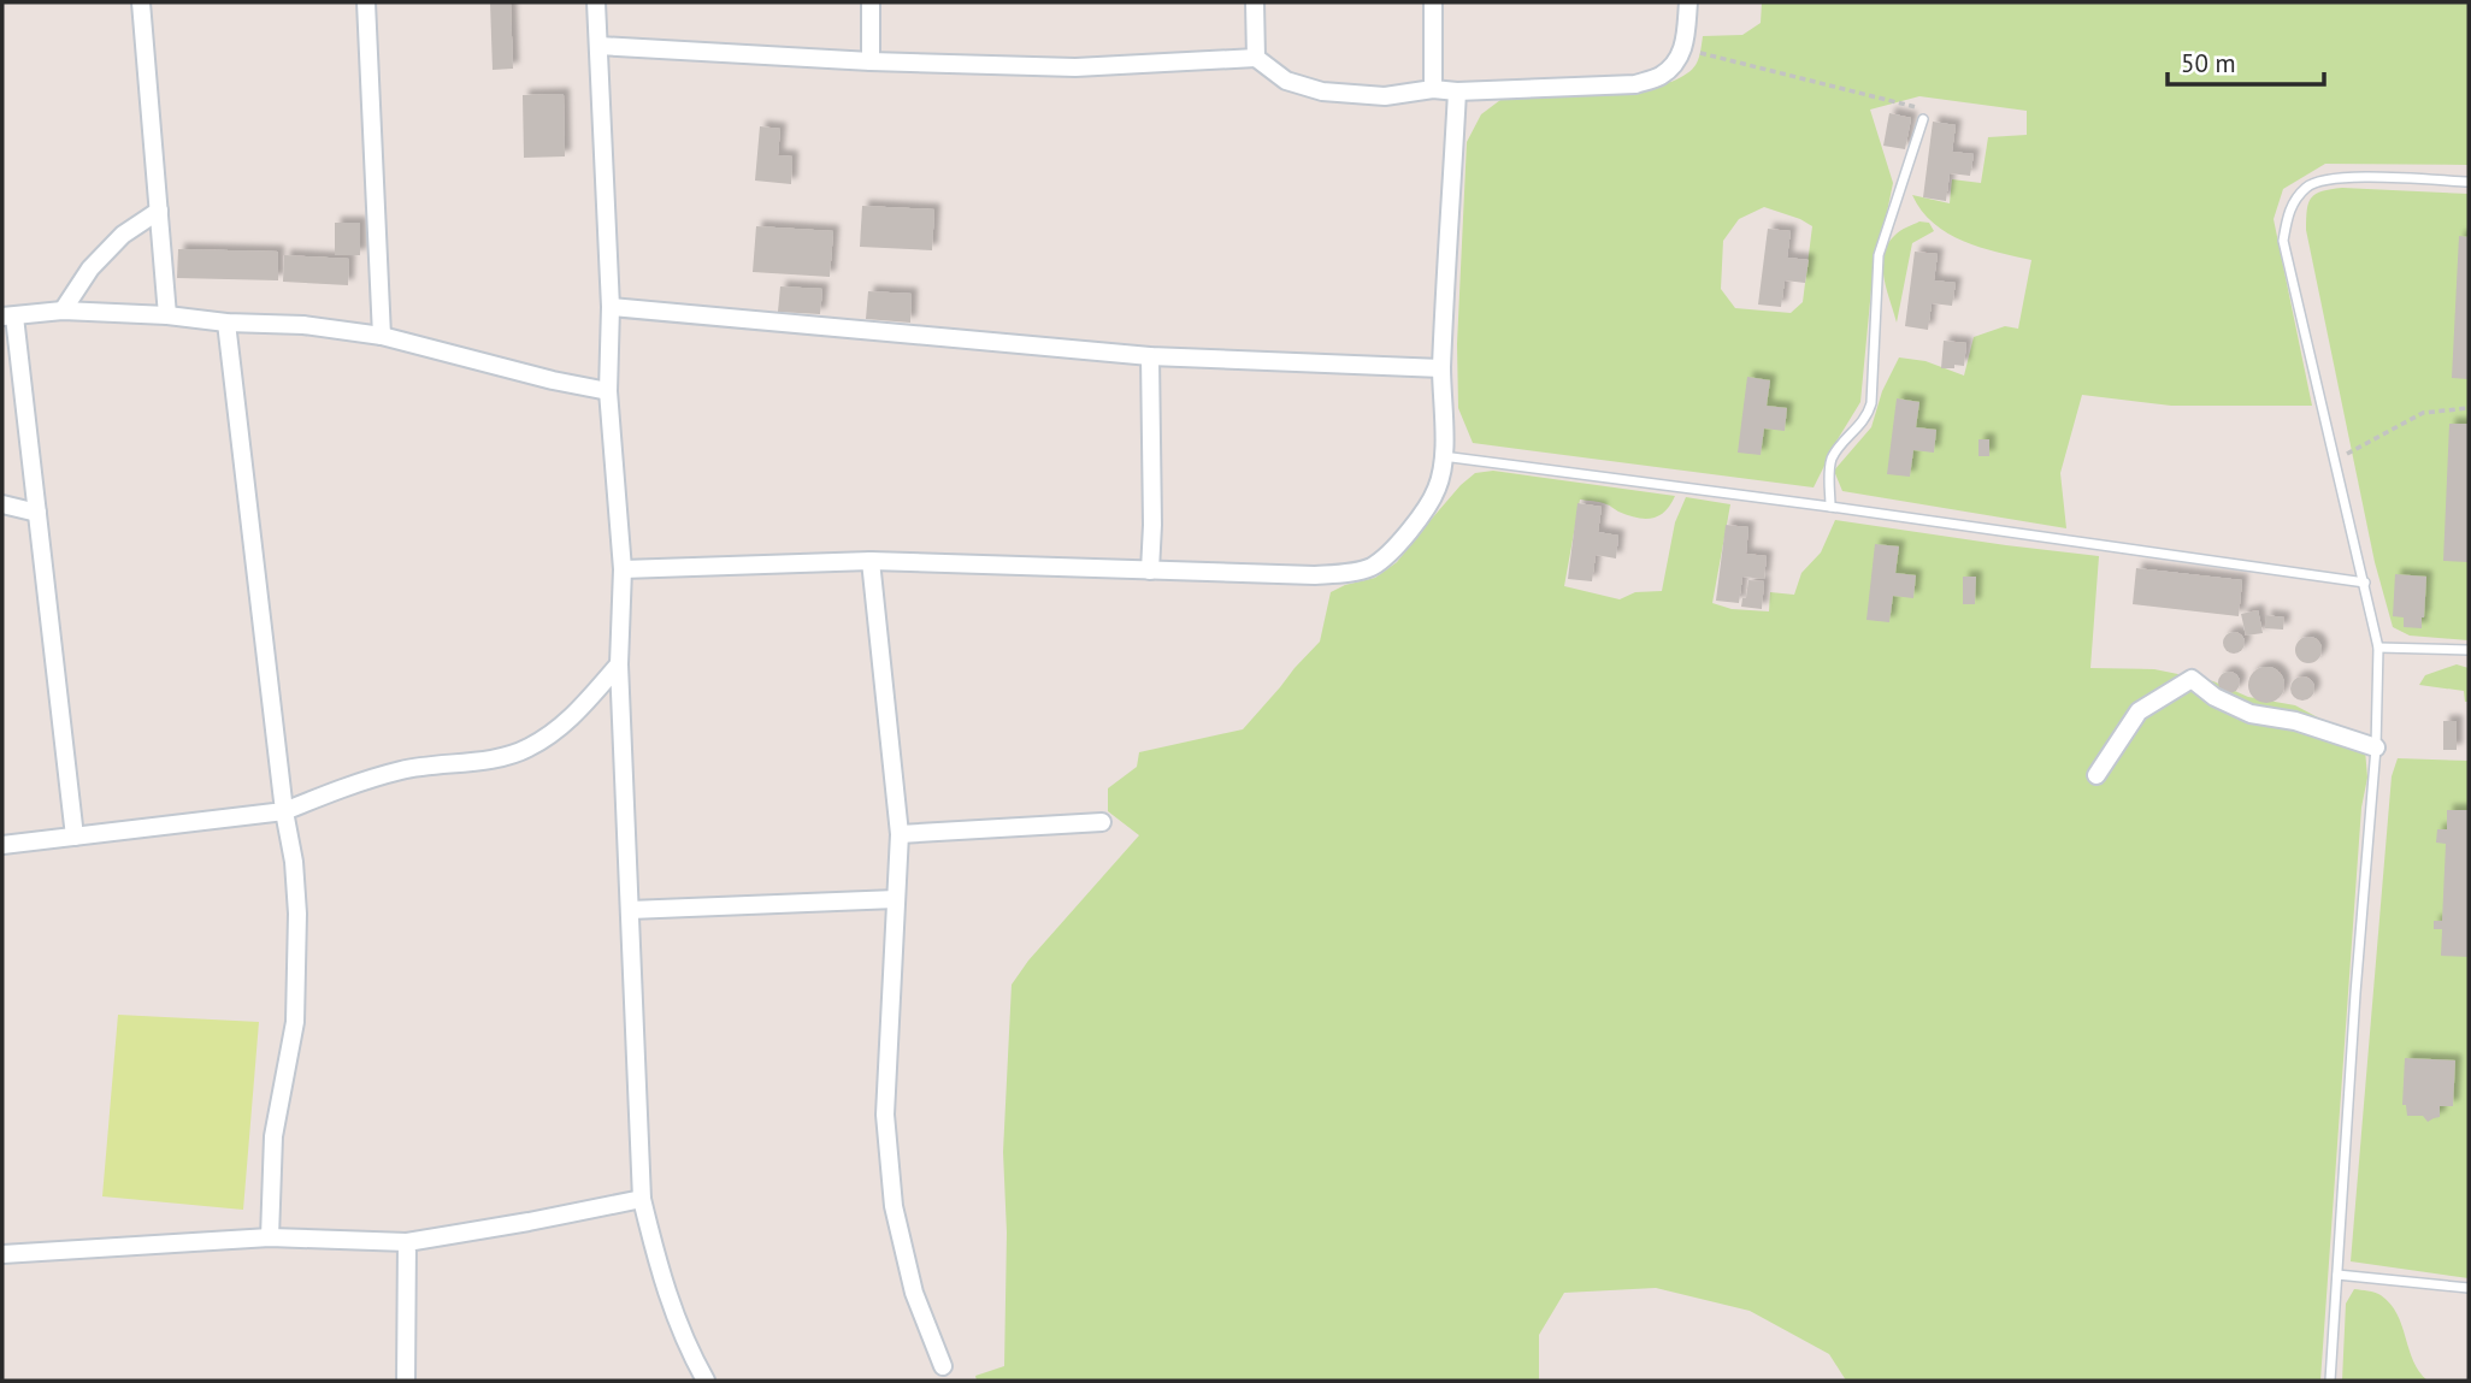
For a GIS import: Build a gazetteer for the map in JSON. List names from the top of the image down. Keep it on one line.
{"scale_bar":"50 m"}
